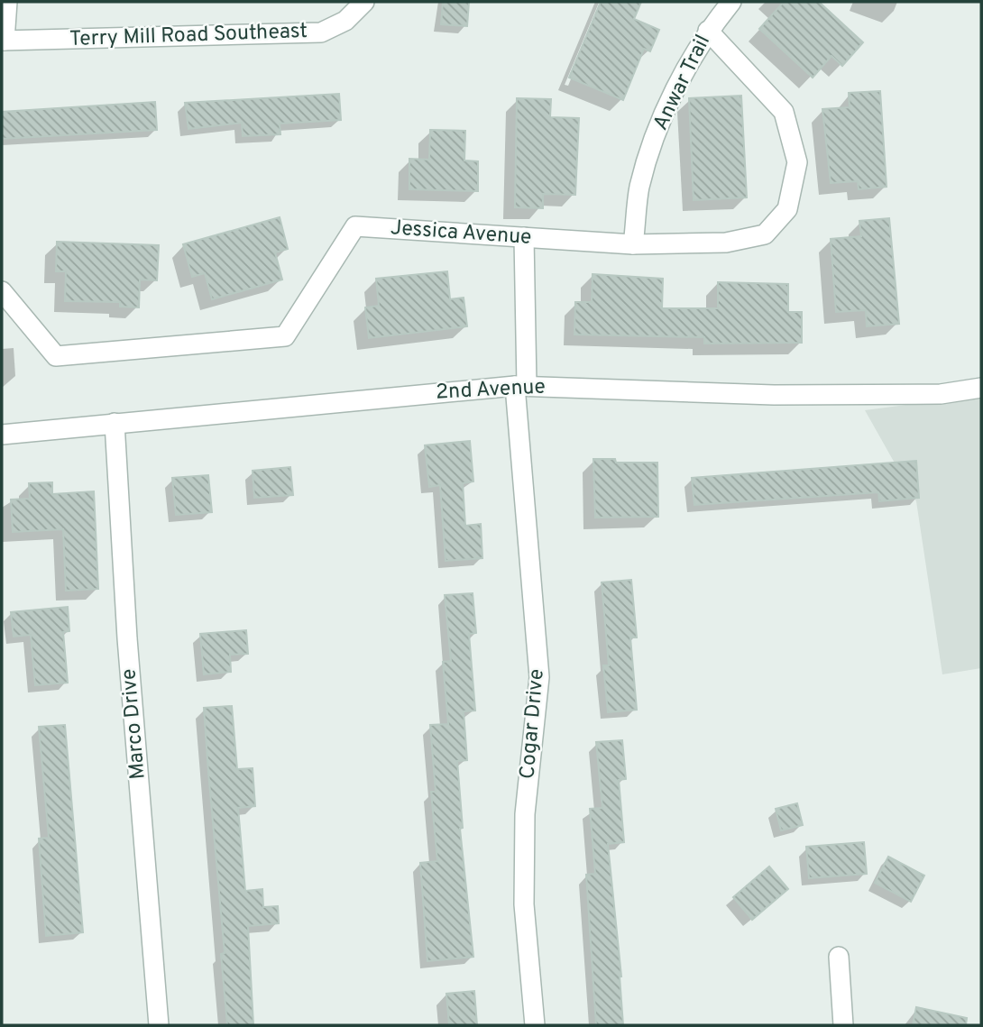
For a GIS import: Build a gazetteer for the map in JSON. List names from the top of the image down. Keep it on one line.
{"streets":{"street":["Terry Mill Road Southeast","Anwar Trail","Jessica Avenue","2nd Avenue","Marco Drive","Cogar Drive"]},"crossings":[["Anwar Trail","Jessica Avenue"],["Jessica Avenue","Cogar Drive"],["2nd Avenue","Marco Drive"],["2nd Avenue","Cogar Drive"]]}
